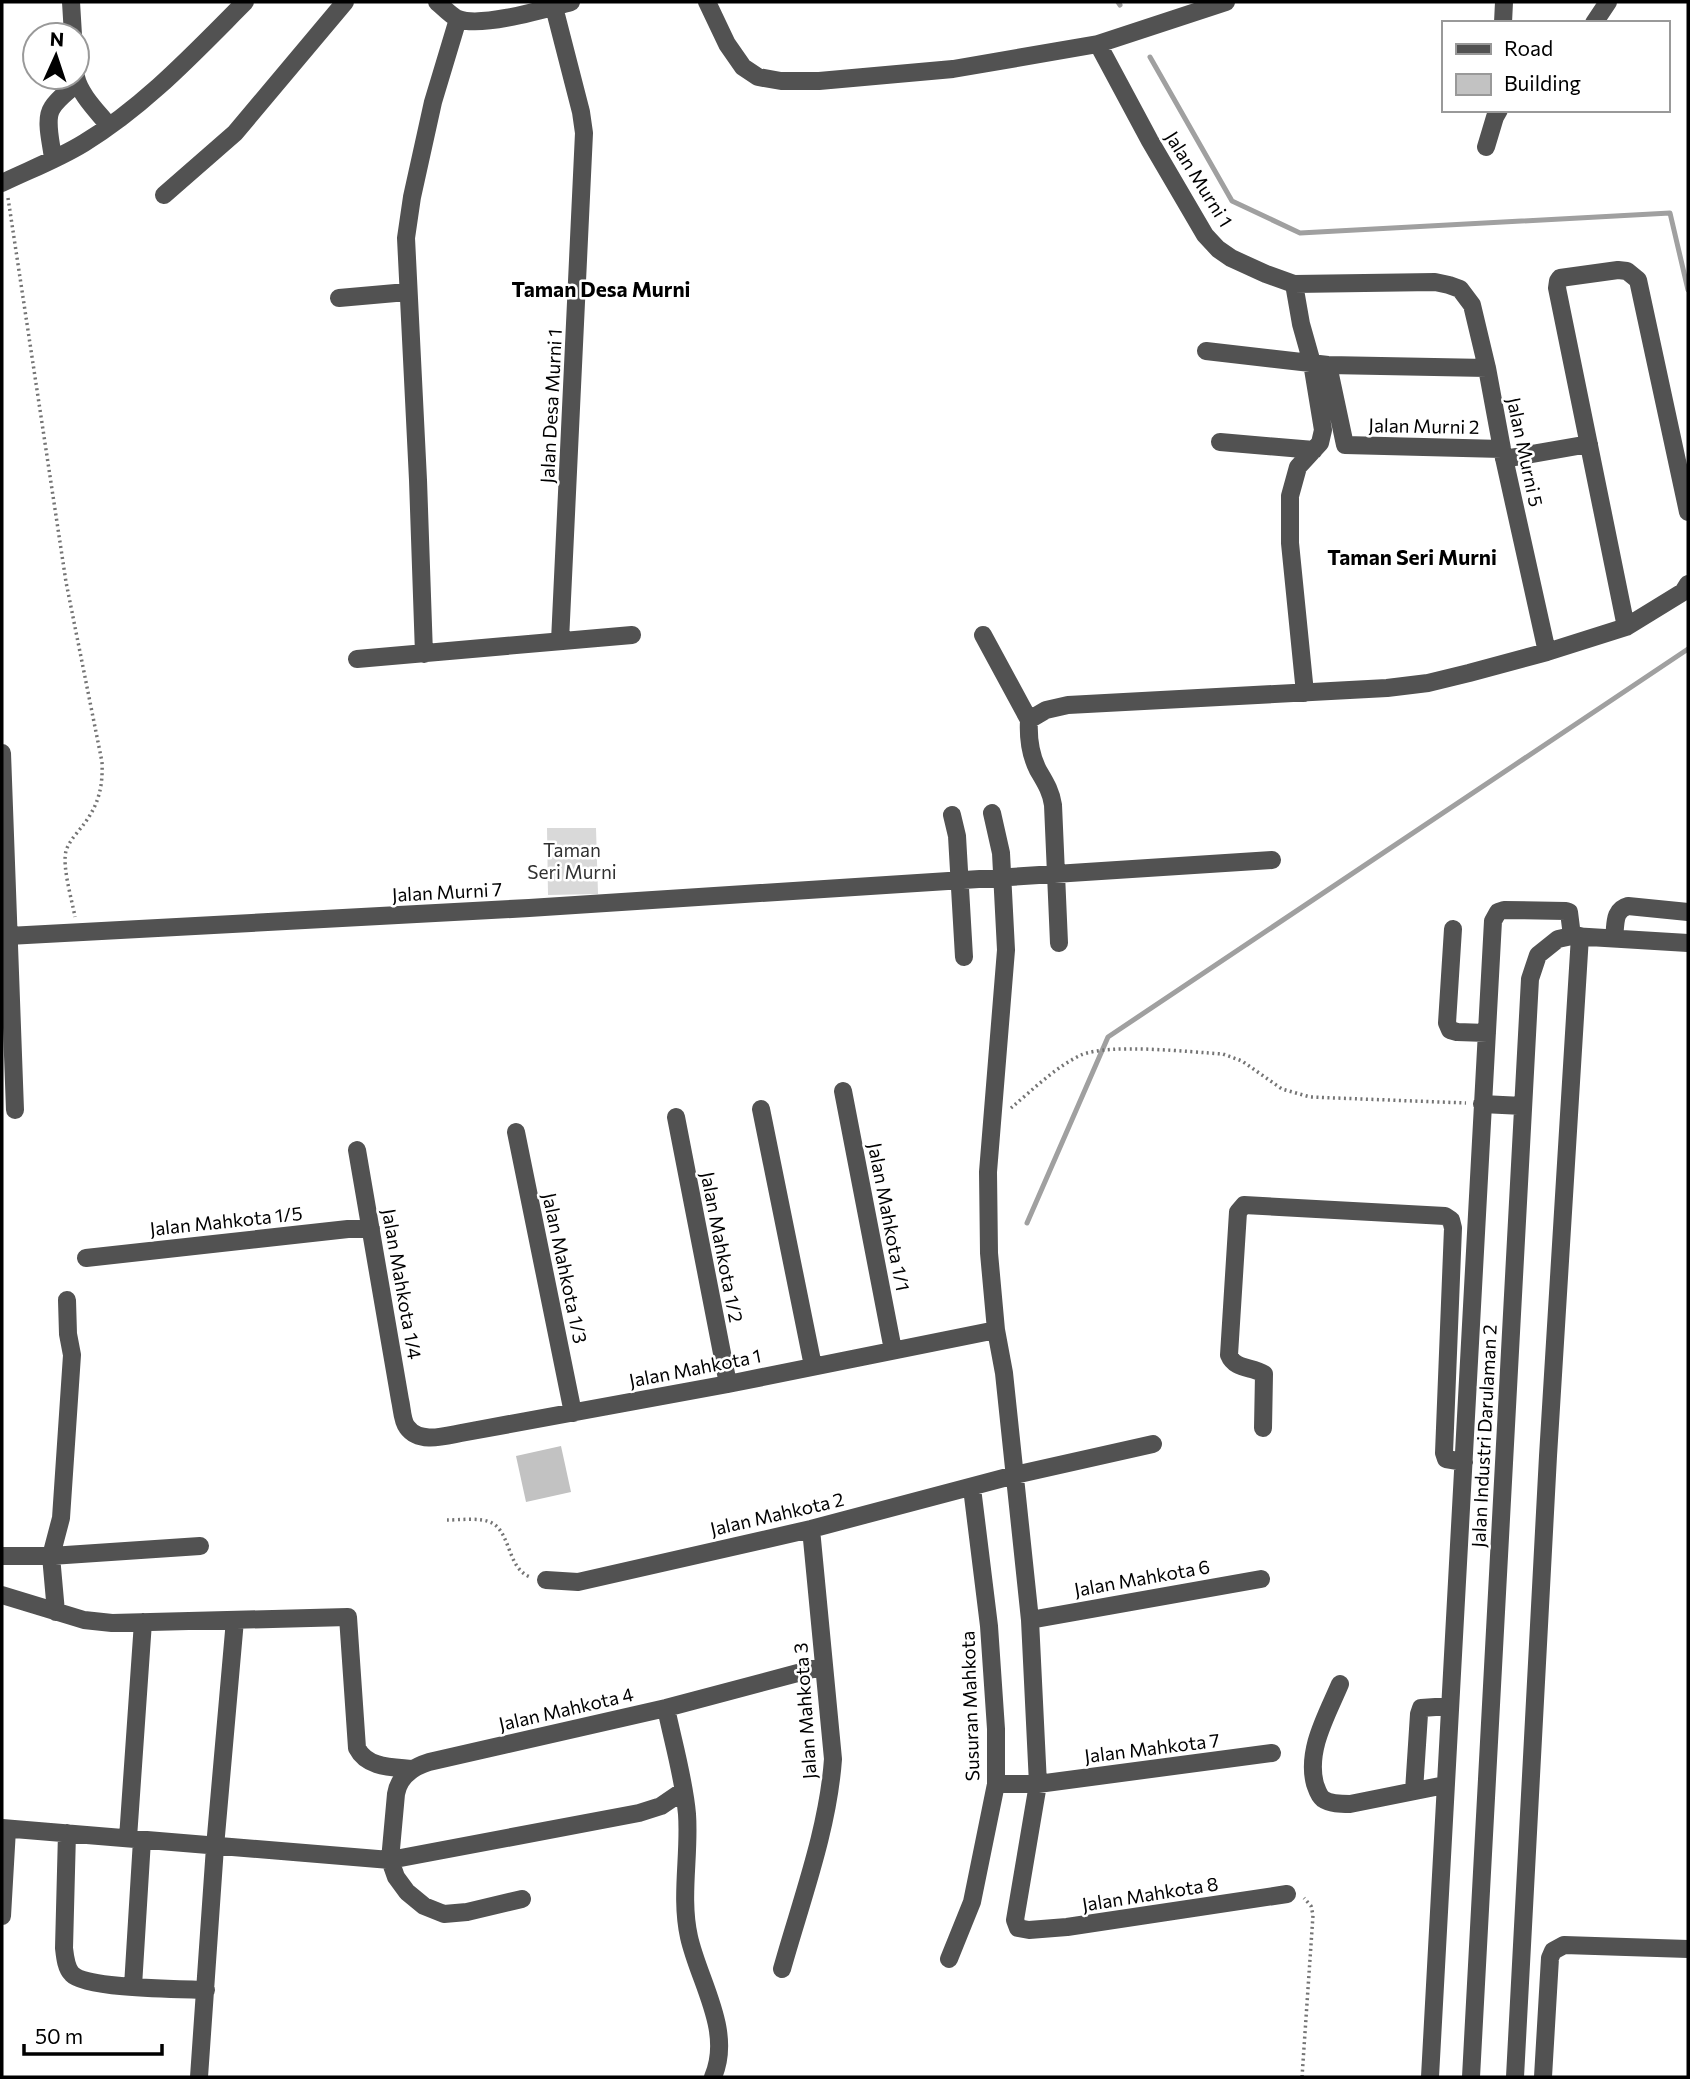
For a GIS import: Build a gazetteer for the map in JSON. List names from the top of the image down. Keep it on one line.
{"streets":{"street":["Jalan Murni 1","Jalan Desa Murni 1","Jalan Murni 2","Jalan Murni 5","Jalan Murni 7","Jalan Mahkota 1/1","Jalan Mahkota 1/5","Jalan Mahkota 1/2","Jalan Mahkota 1/3","Jalan Mahkota 1/4","Jalan Mahkota 1","Jalan Industri Darulaman 2","Jalan Mahkota 2","Jalan Mahkota 6","Susuran Mahkota","Jalan Mahkota 4","Jalan Mahkota 3","Jalan Mahkota 7","Jalan Mahkota 8"]},"crossings":[["Jalan Murni 1","Jalan Murni 5"],["Jalan Murni 2","Jalan Murni 5"],["Jalan Mahkota 1/1","Jalan Mahkota 1"],["Jalan Mahkota 1/5","Jalan Mahkota 1/4"],["Jalan Mahkota 1/2","Jalan Mahkota 1"],["Jalan Mahkota 1/3","Jalan Mahkota 1"],["Jalan Mahkota 1/4","Jalan Mahkota 1"],["Jalan Mahkota 2","Susuran Mahkota"],["Jalan Mahkota 2","Jalan Mahkota 3"],["Susuran Mahkota","Jalan Mahkota 7"],["Jalan Mahkota 4","Jalan Mahkota 3"],["Jalan Mahkota 7","Jalan Mahkota 8"]],"districts":["Taman Desa Murni","Taman Seri Murni"],"parks":["Taman Seri Murni"],"legend":["Road","Building"],"scale_bar":"50 m","north":"top"}
